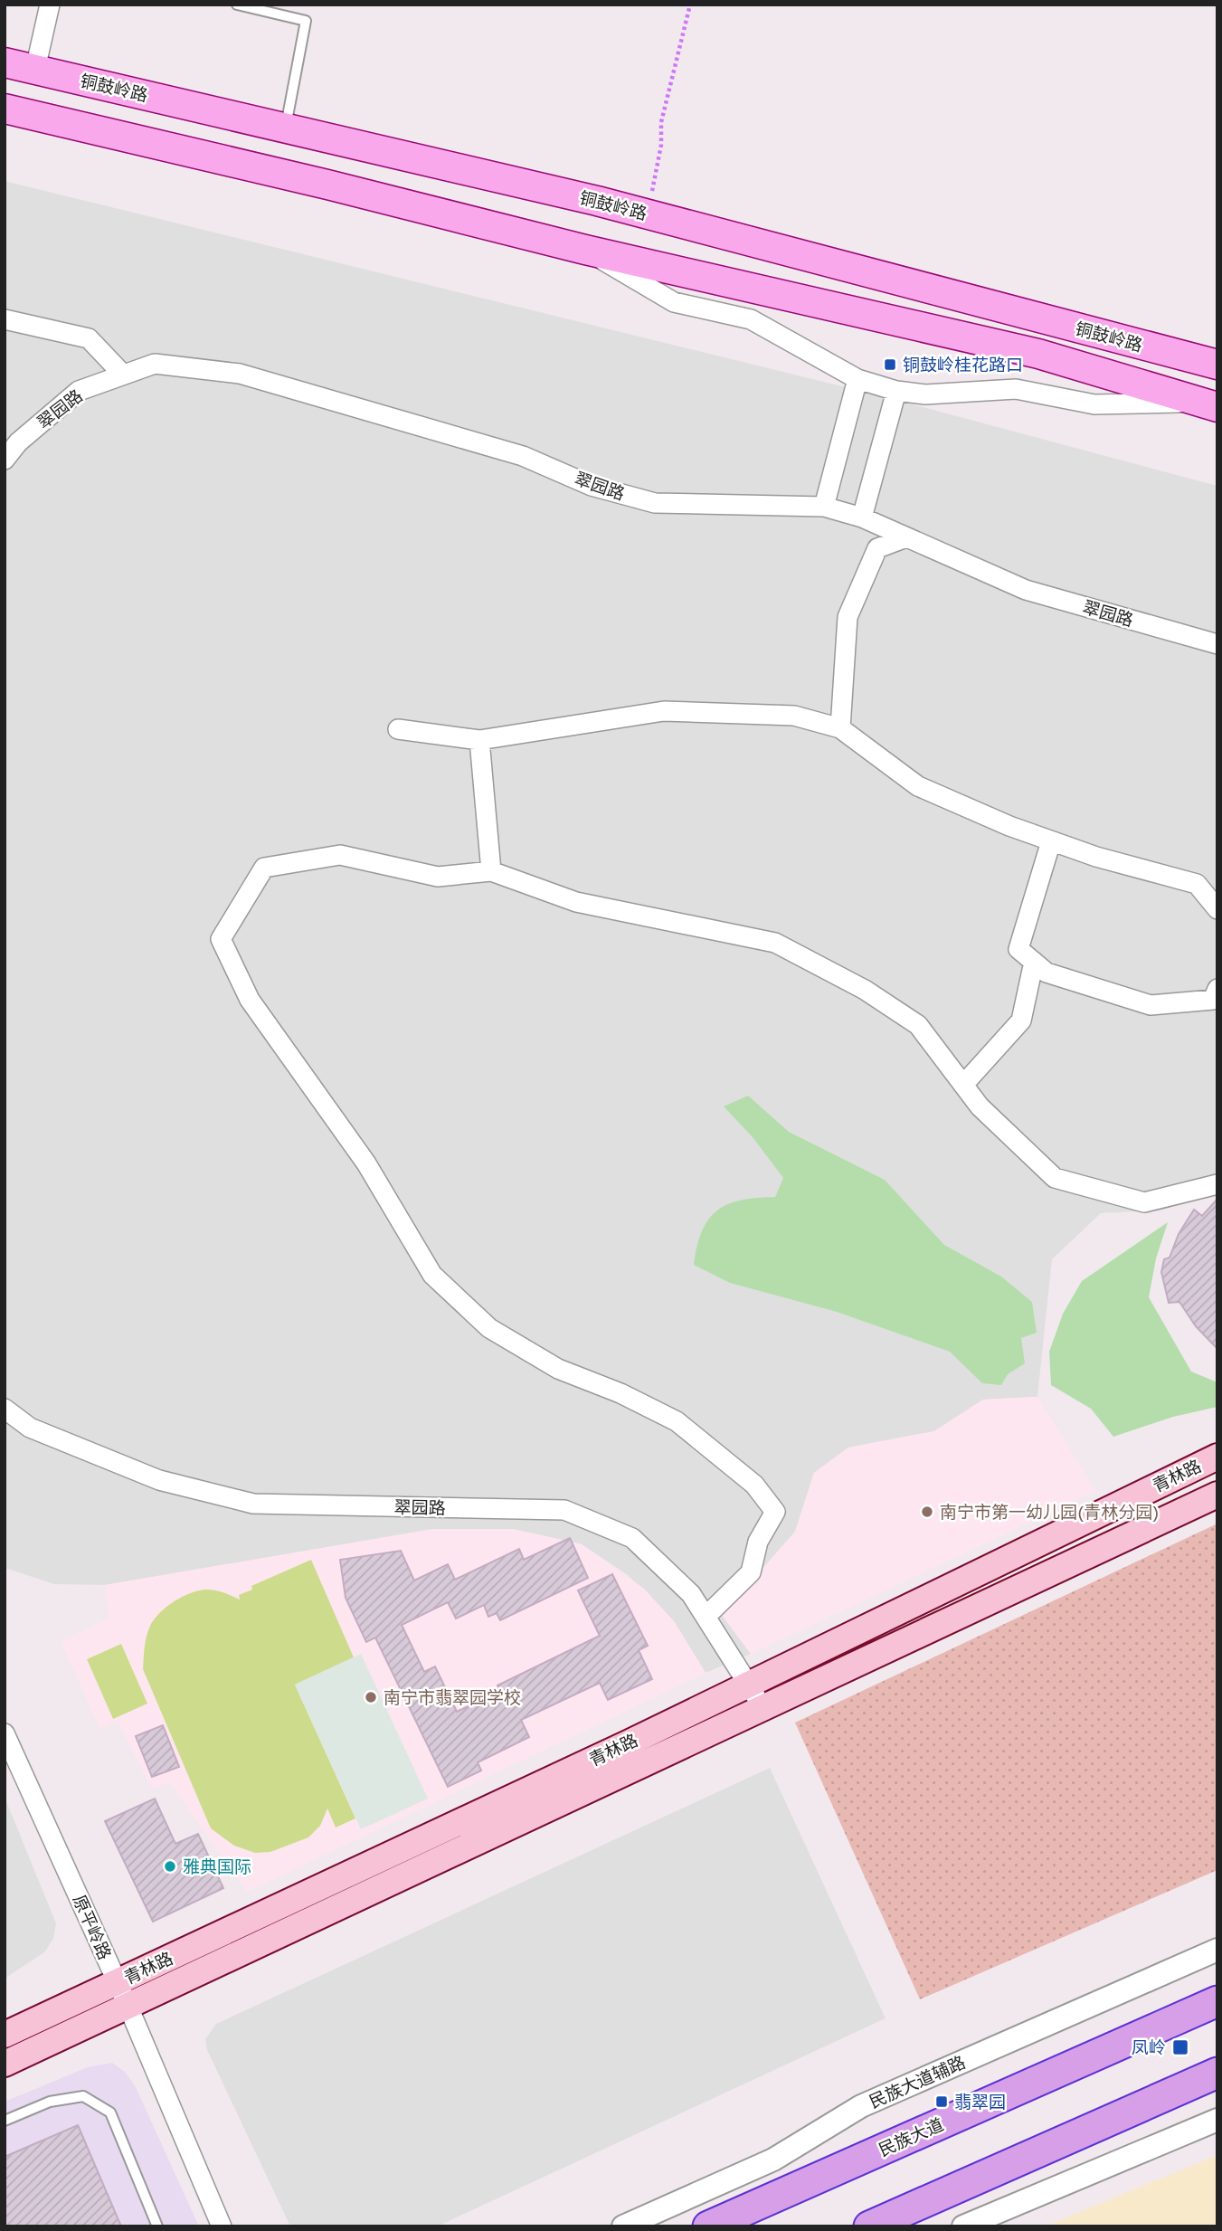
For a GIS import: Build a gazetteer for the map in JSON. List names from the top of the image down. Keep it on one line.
{"streets":{"highway":["民族大道"],"main road":["铜鼓岭路","青林路"],"street":["翠园路","原平岭路","民族大道辅路"]},"crossings":[["翠园路","青林路"],["青林路","原平岭路"]],"places":{"transit":["铜鼓岭桂花路口","凤岭","翡翠园"],"other":["南宁市第一幼儿园(青林分园)","南宁市翡翠园学校","雅典国际"]}}
